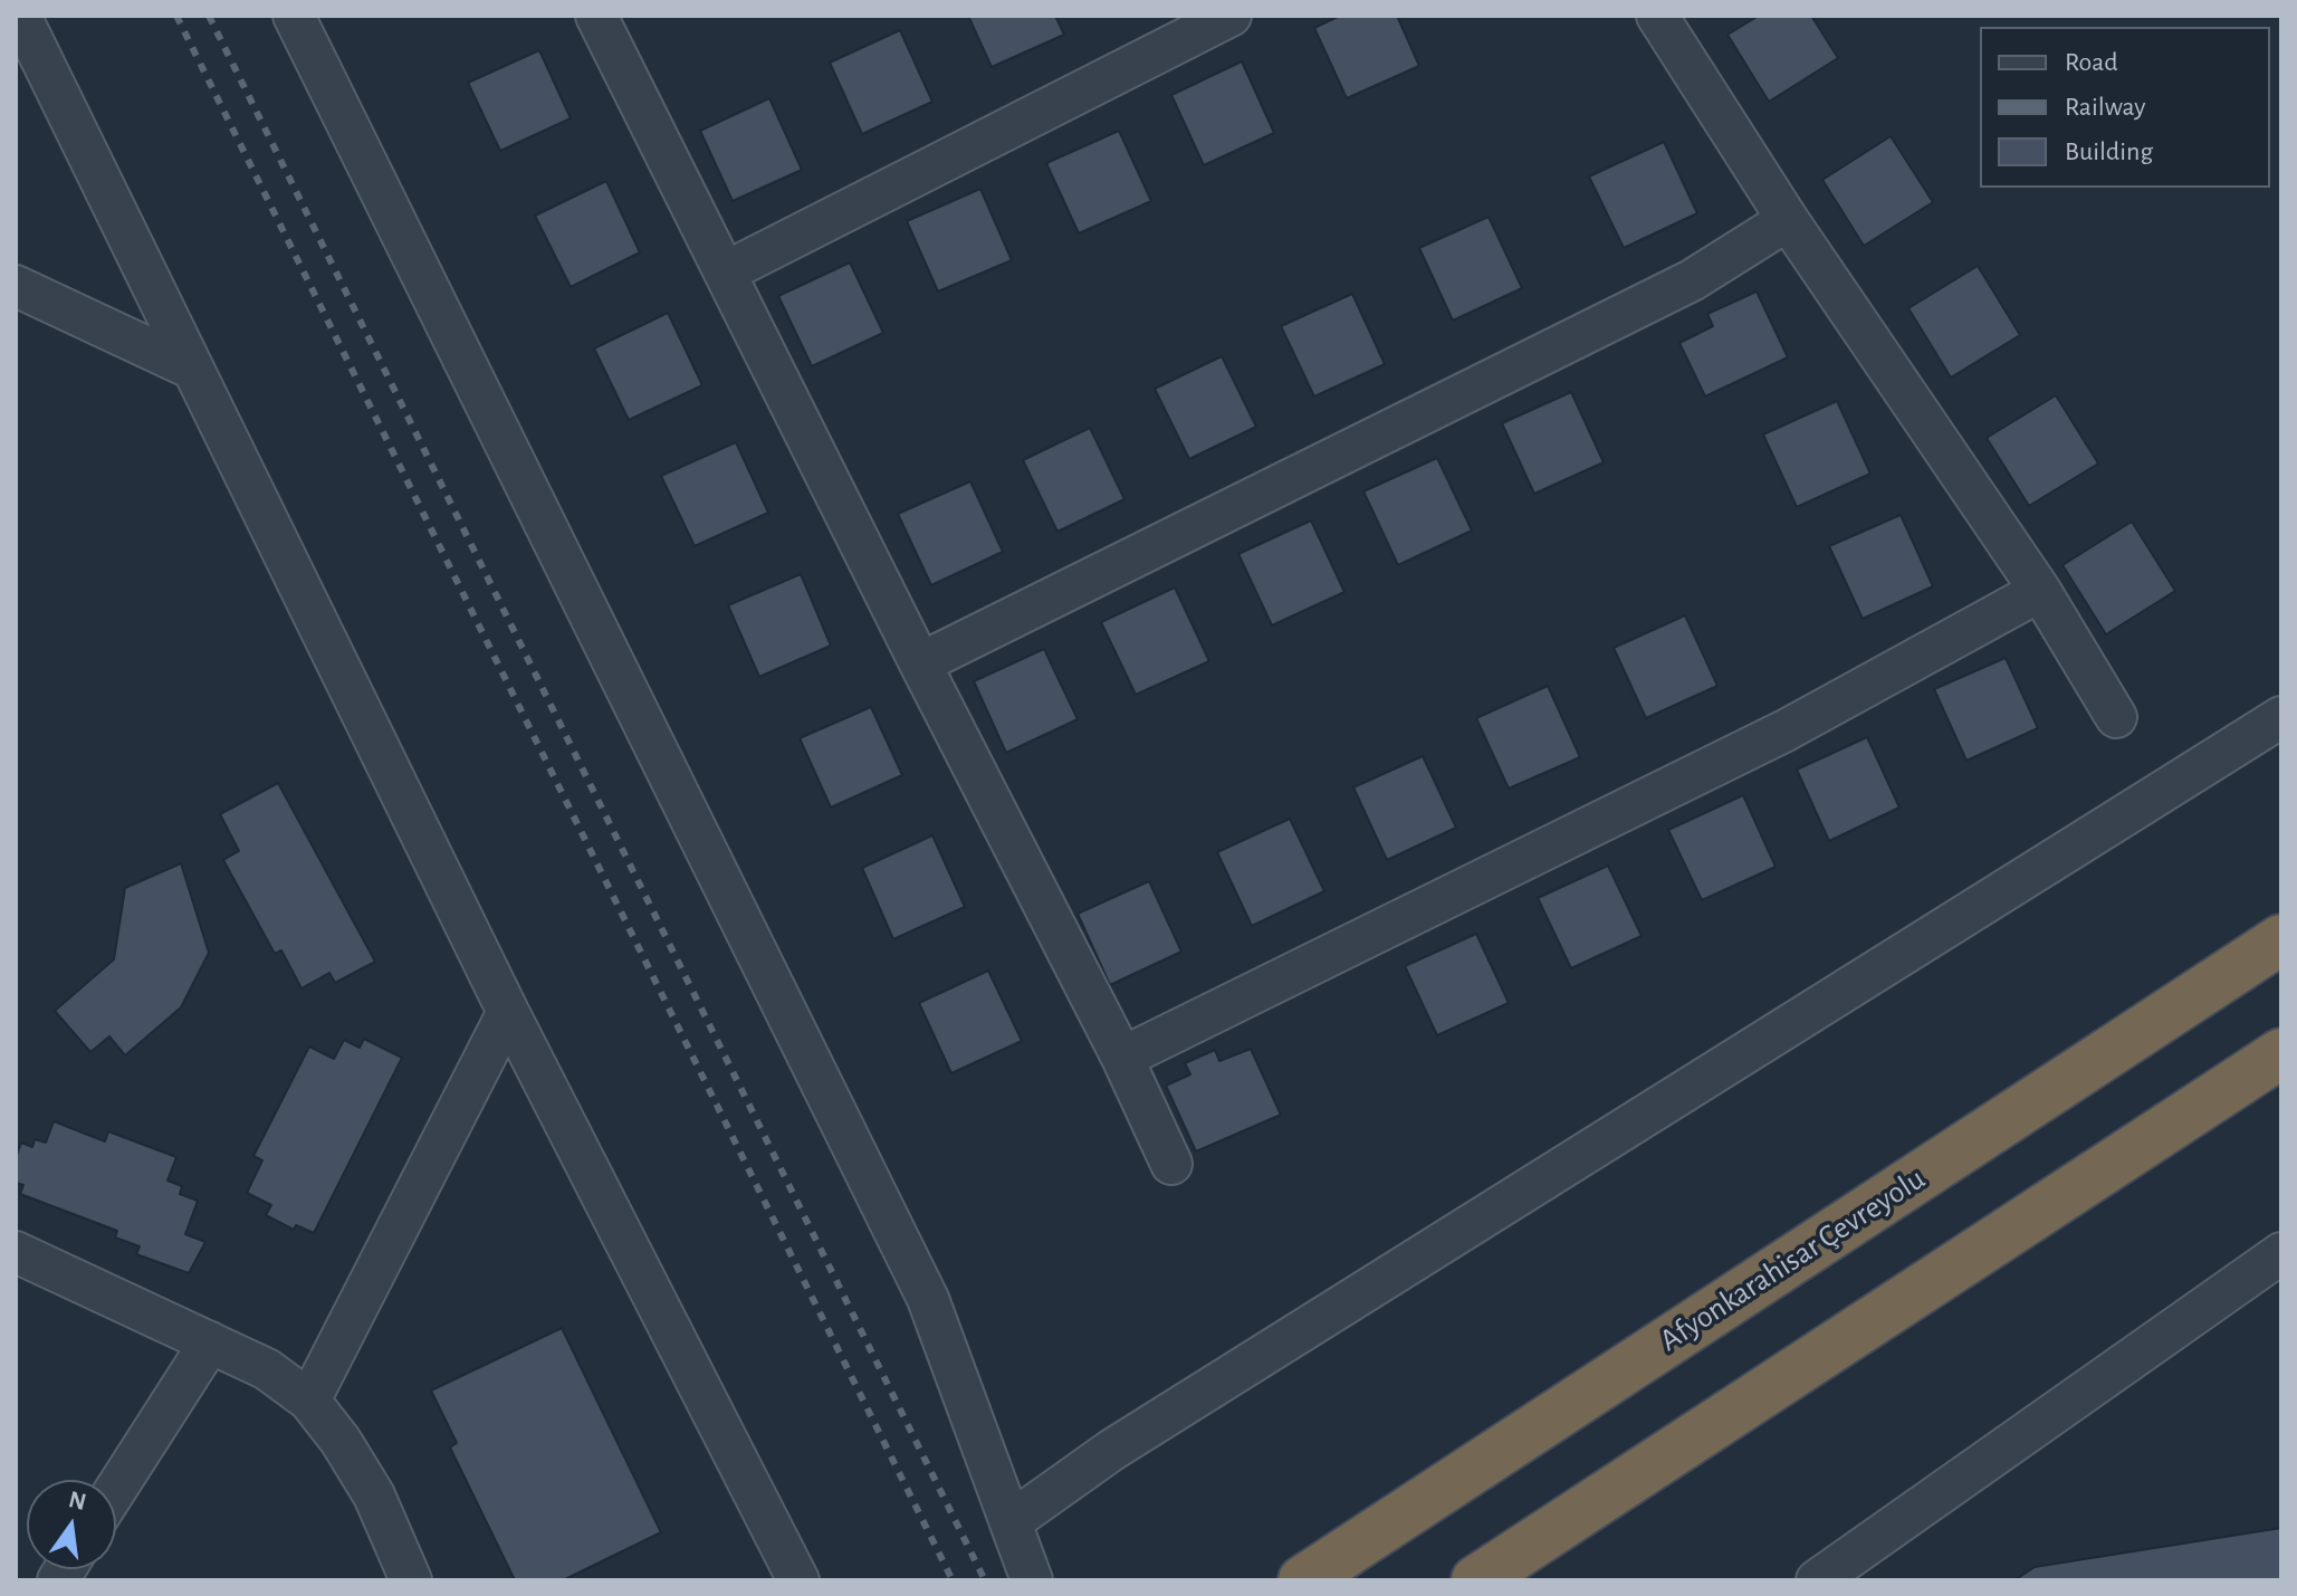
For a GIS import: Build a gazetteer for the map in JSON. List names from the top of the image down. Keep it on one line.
{"streets":{"highway":["Afyonkarahisar Çevreyolu"]},"legend":["Road","Railway","Building"],"north":"top"}
